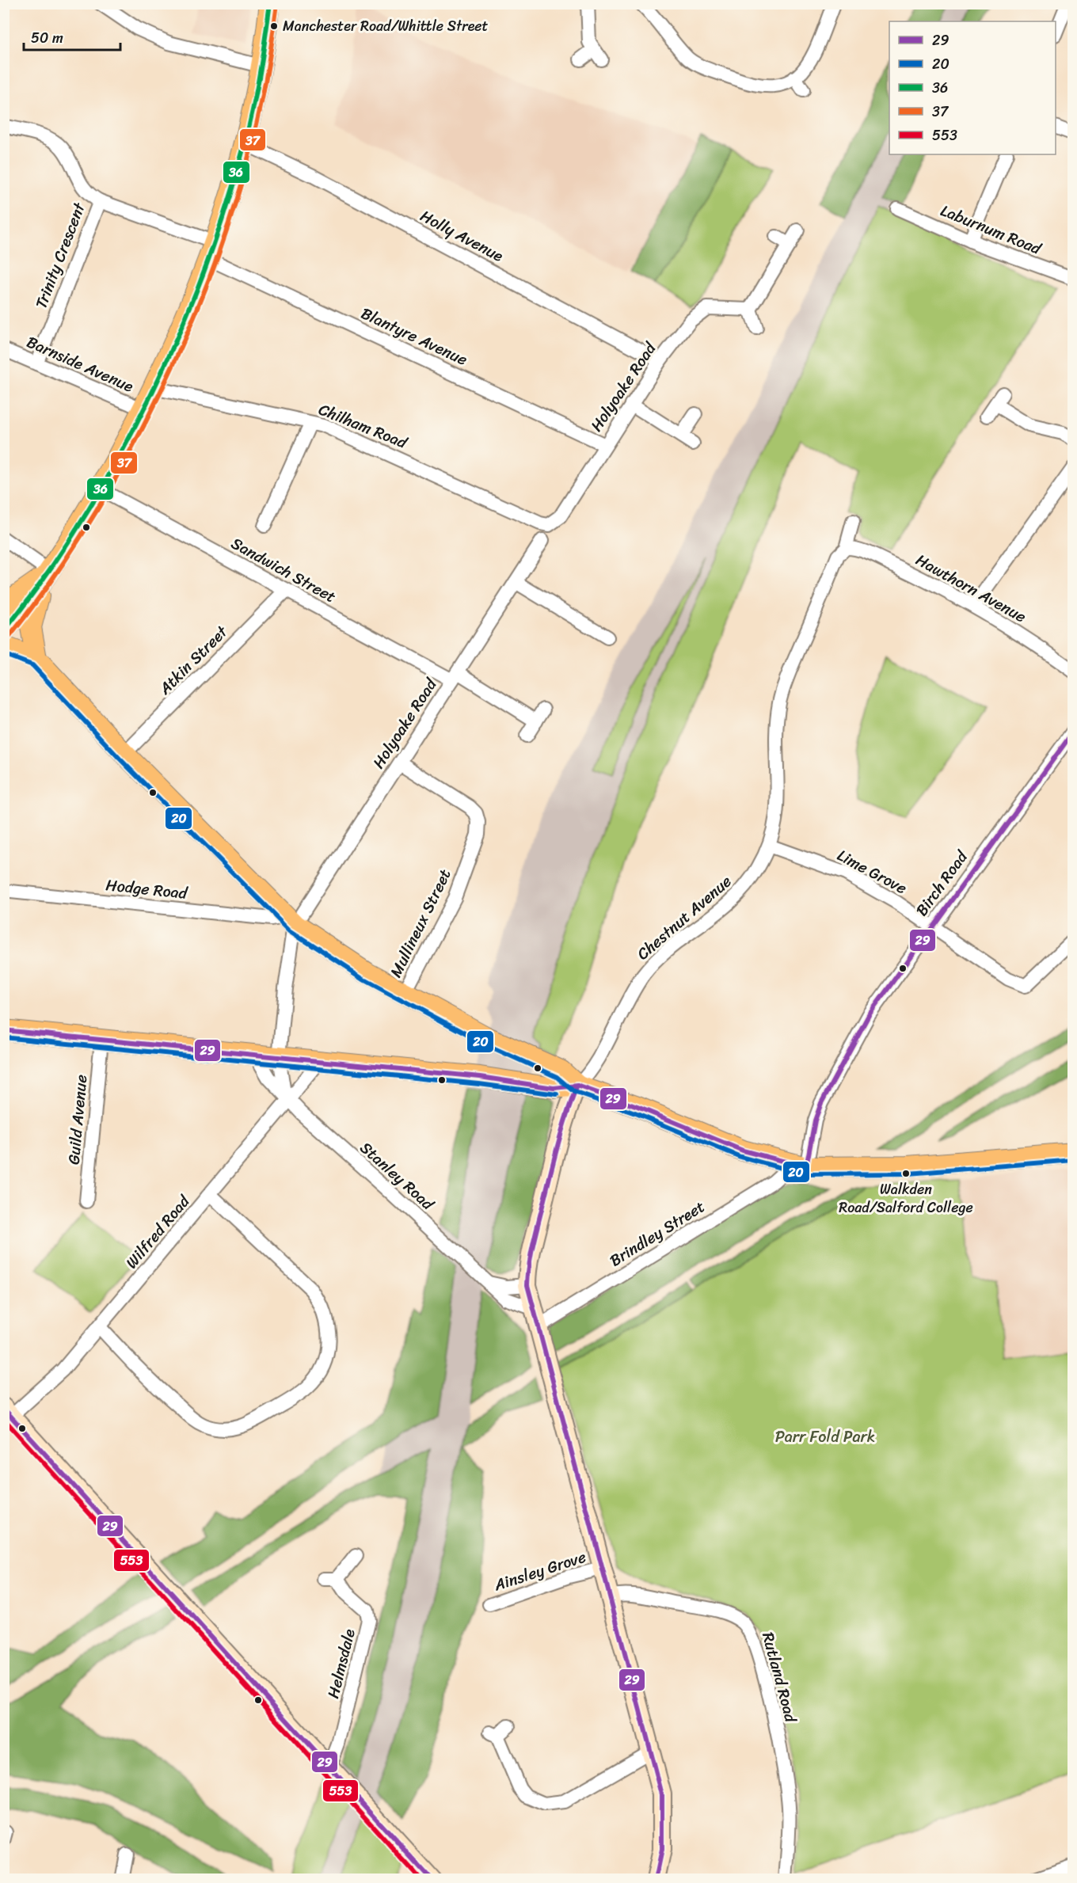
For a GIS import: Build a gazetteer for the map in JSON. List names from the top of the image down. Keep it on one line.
{"streets":{"street":["Laburnum Road","Holly Avenue","Trinity Crescent","Blantyre Avenue","Barnside Avenue","Holyoake Road","Chilham Road","Sandwich Street","Hawthorn Avenue","Atkin Street","Lime Grove","Birch Road","Hodge Road","Chestnut Avenue","Mullineux Street","Guild Avenue","Stanley Road","Wilfred Road","Brindley Street","Ainsley Grove","Helmsdale","Rutland Road"]},"crossings":[["Holly Avenue","Holyoake Road"],["Trinity Crescent","Blantyre Avenue"],["Trinity Crescent","Barnside Avenue"],["Blantyre Avenue","Holyoake Road"],["Holyoake Road","Chilham Road"],["Holyoake Road","Sandwich Street"],["Holyoake Road","Hodge Road"],["Holyoake Road","Mullineux Street"],["Sandwich Street","Atkin Street"],["Hawthorn Avenue","Chestnut Avenue"],["Lime Grove","Birch Road"],["Lime Grove","Chestnut Avenue"],["Birch Road","Brindley Street"],["Stanley Road","Wilfred Road"]],"parks":["Parr Fold Park"],"places":["Manchester Road/Whittle Street","Walkden Road/Salford College"],"lines":["transit line 36","transit line 37","transit line 20","transit line 29","transit line 553"],"legend":["29","20","36","37","553"],"scale_bar":"50 m"}
